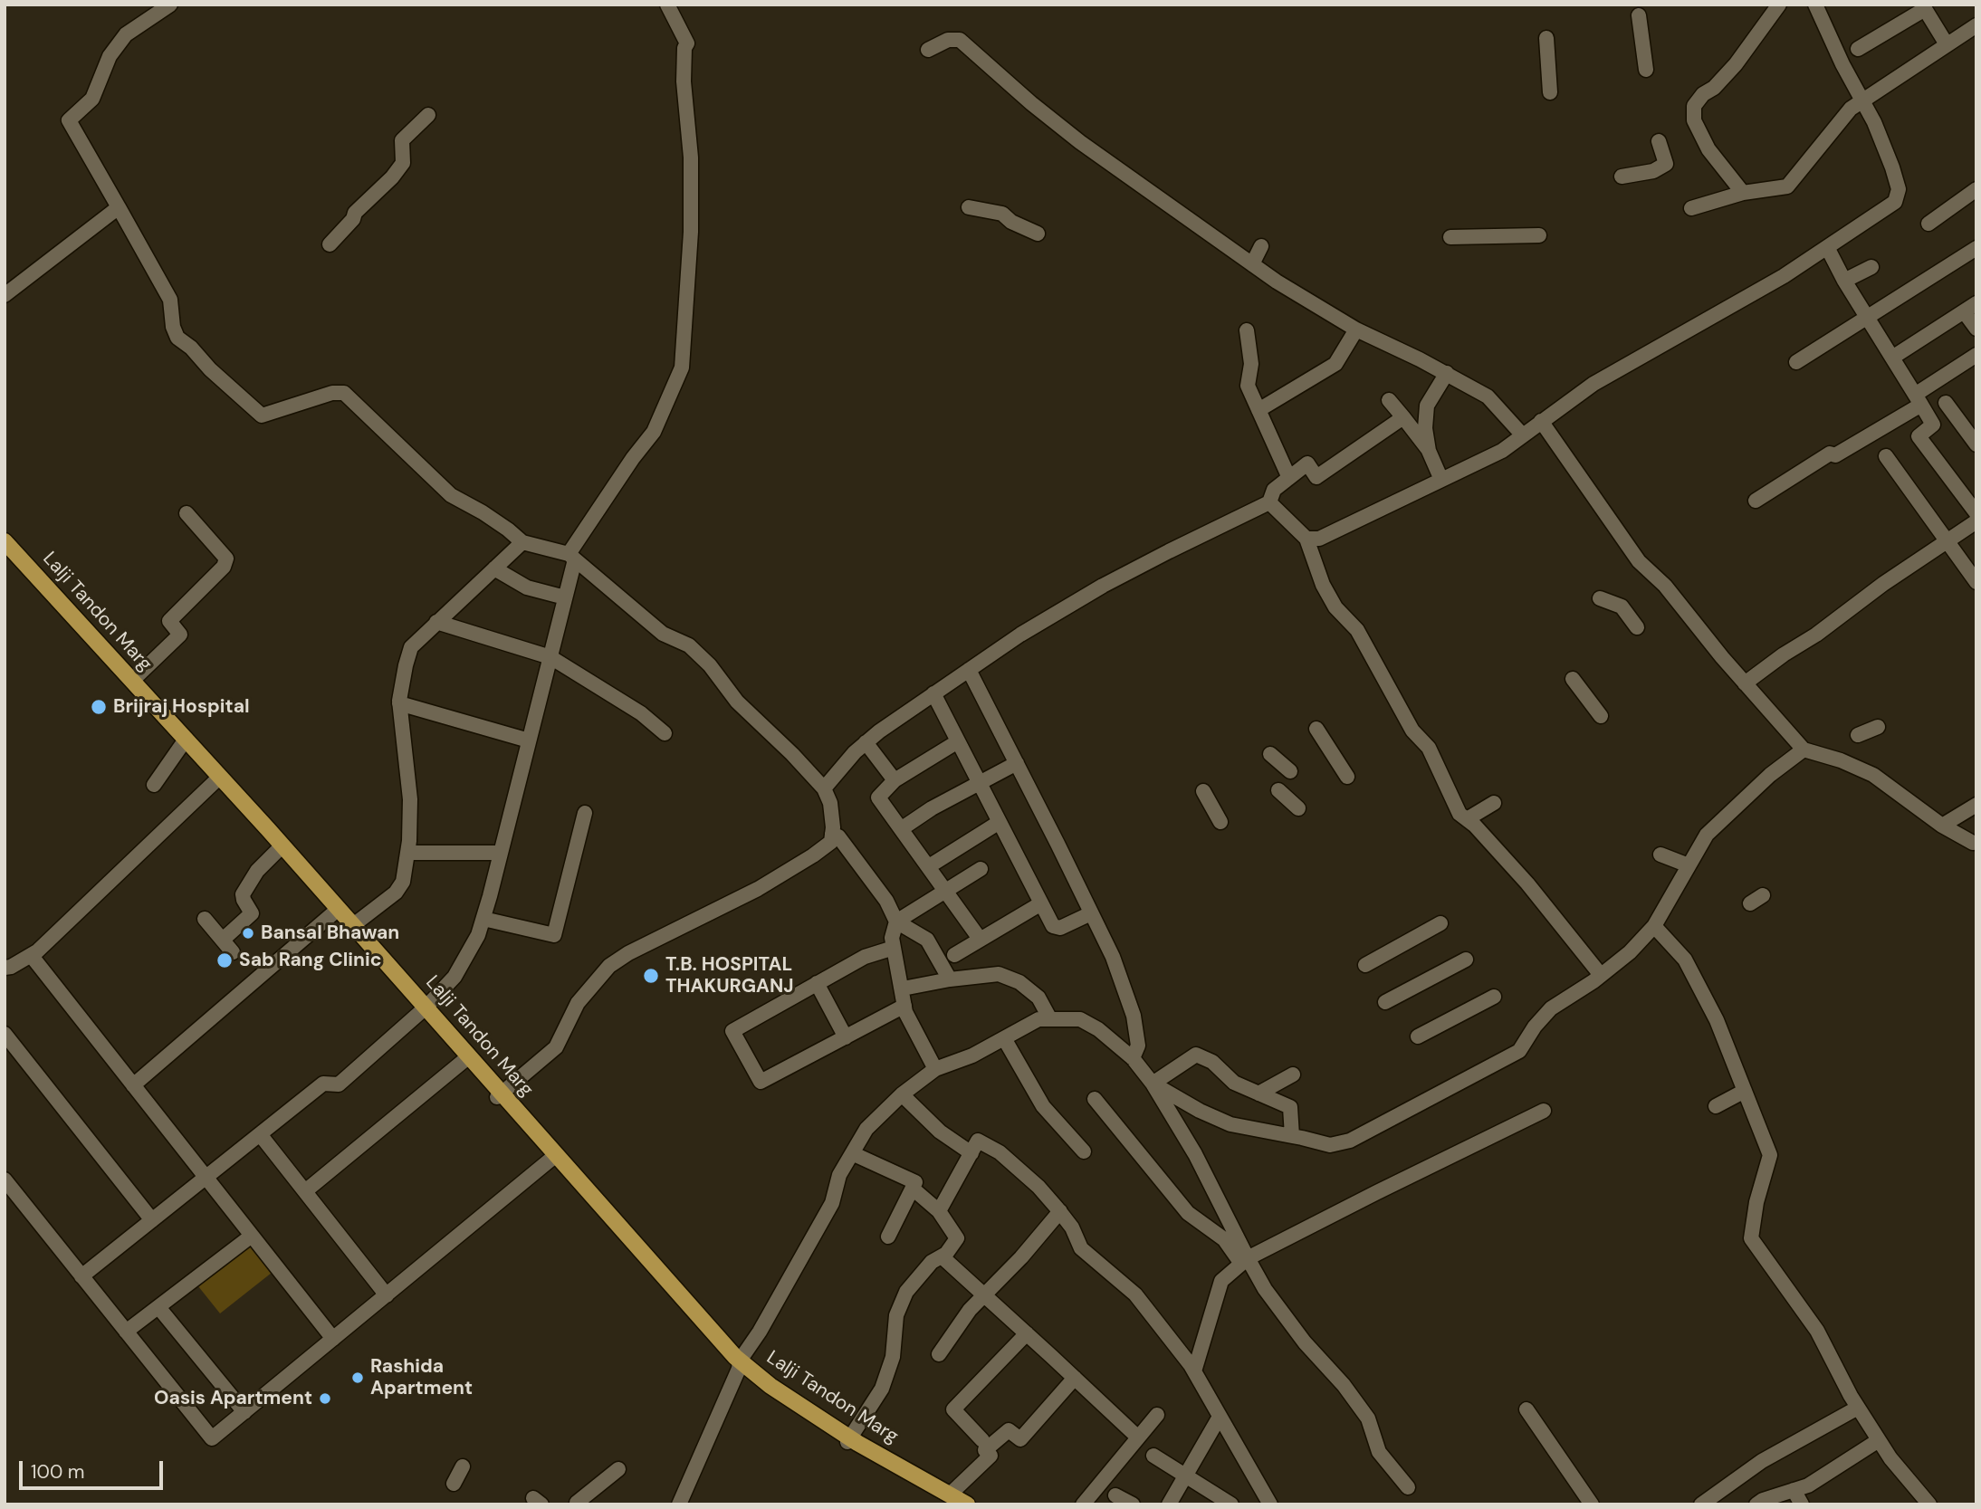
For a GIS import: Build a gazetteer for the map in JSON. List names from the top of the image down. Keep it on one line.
{"streets":{"main road":["Lalji Tandon Marg"]},"places":["Brijraj Hospital","Bansal Bhawan","Sab Rang Clinic","T.B. HOSPITAL THAKURGANJ","Rashida Apartment","Oasis Apartment"],"scale_bar":"100 m"}
